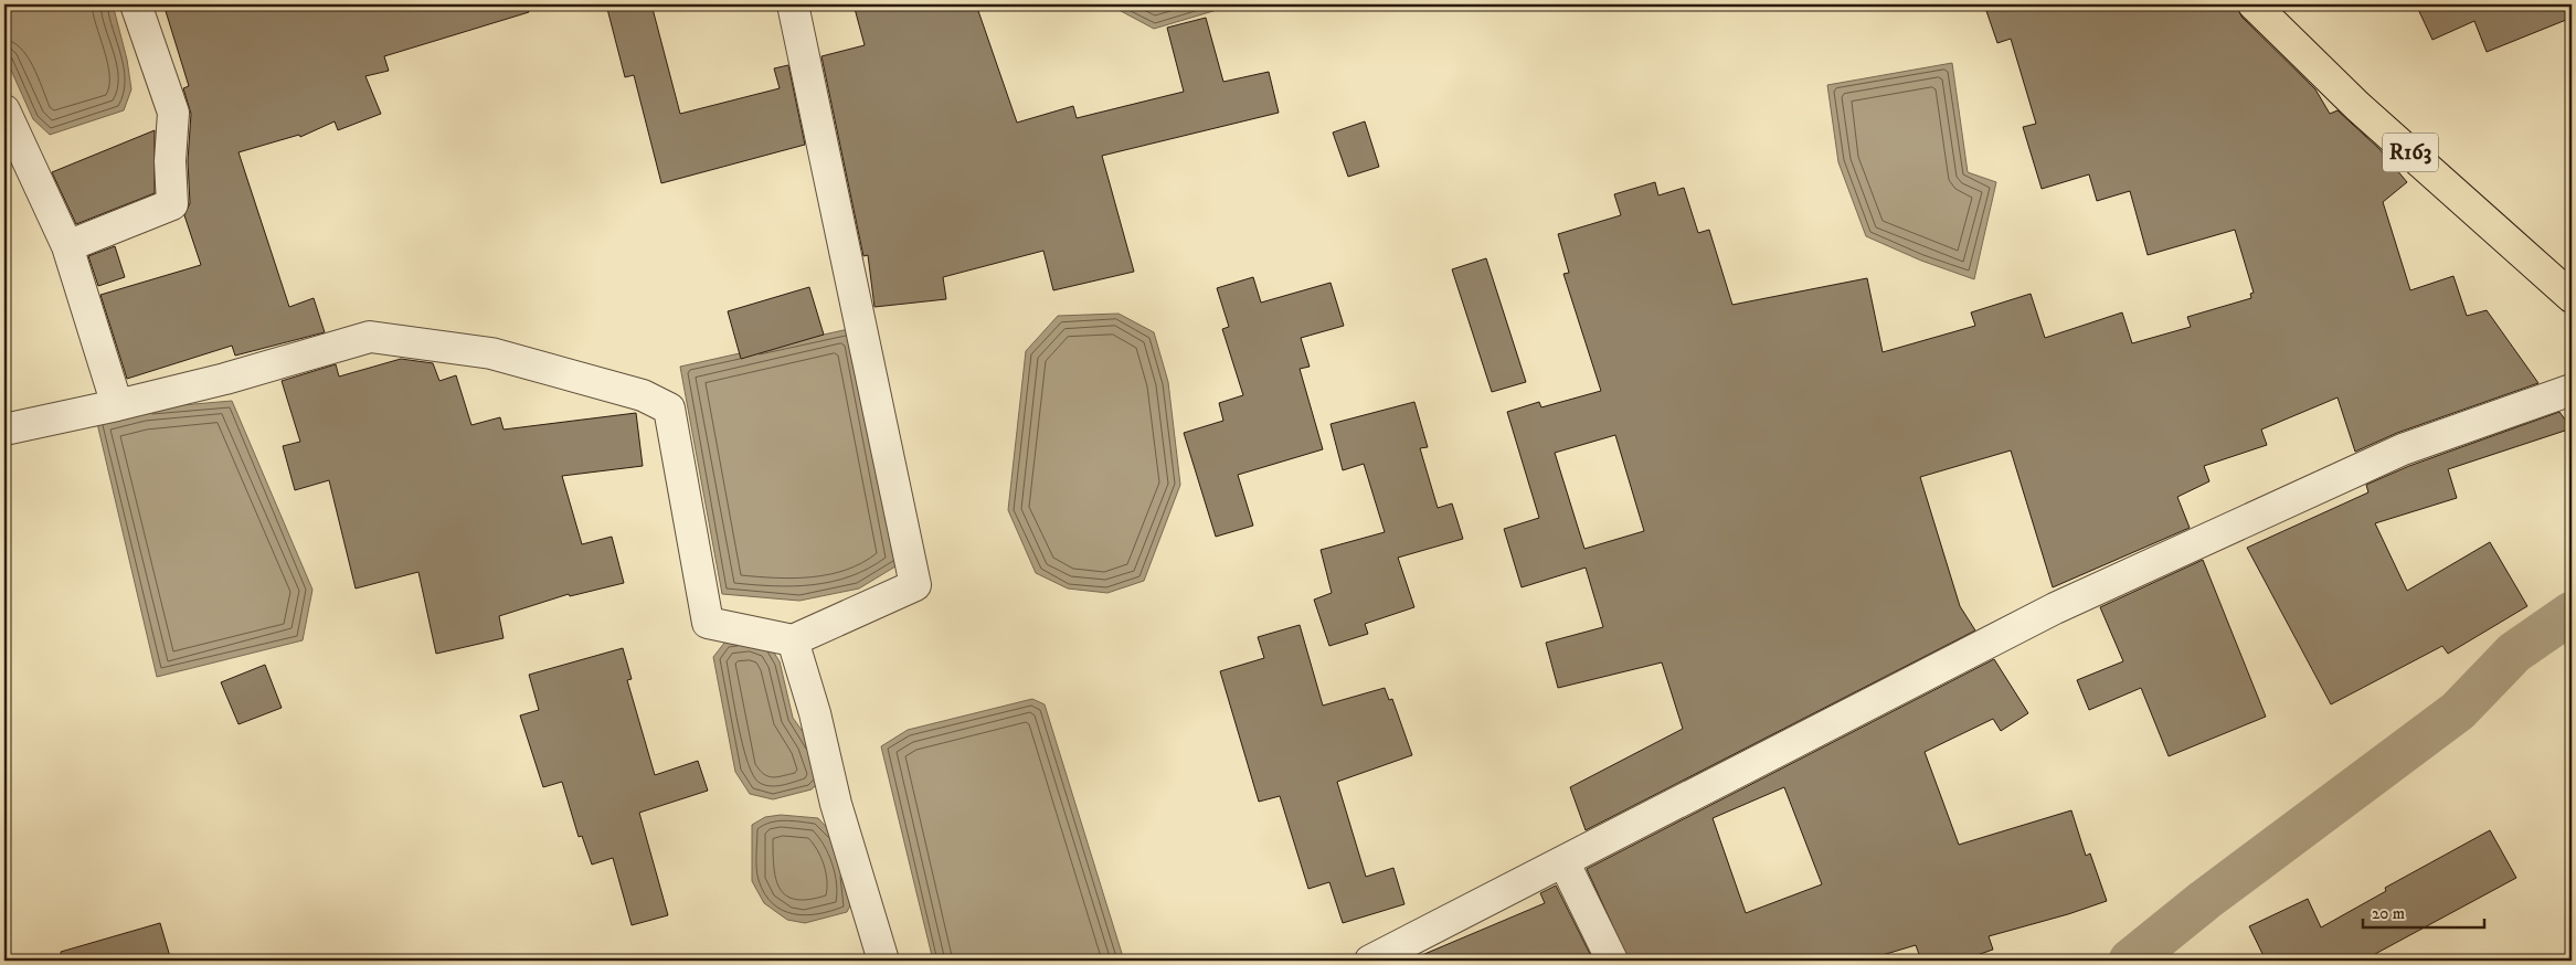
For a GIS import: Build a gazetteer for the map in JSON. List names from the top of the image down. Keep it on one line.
{"streets":{"main road":["R163"]},"scale_bar":"20 m"}
